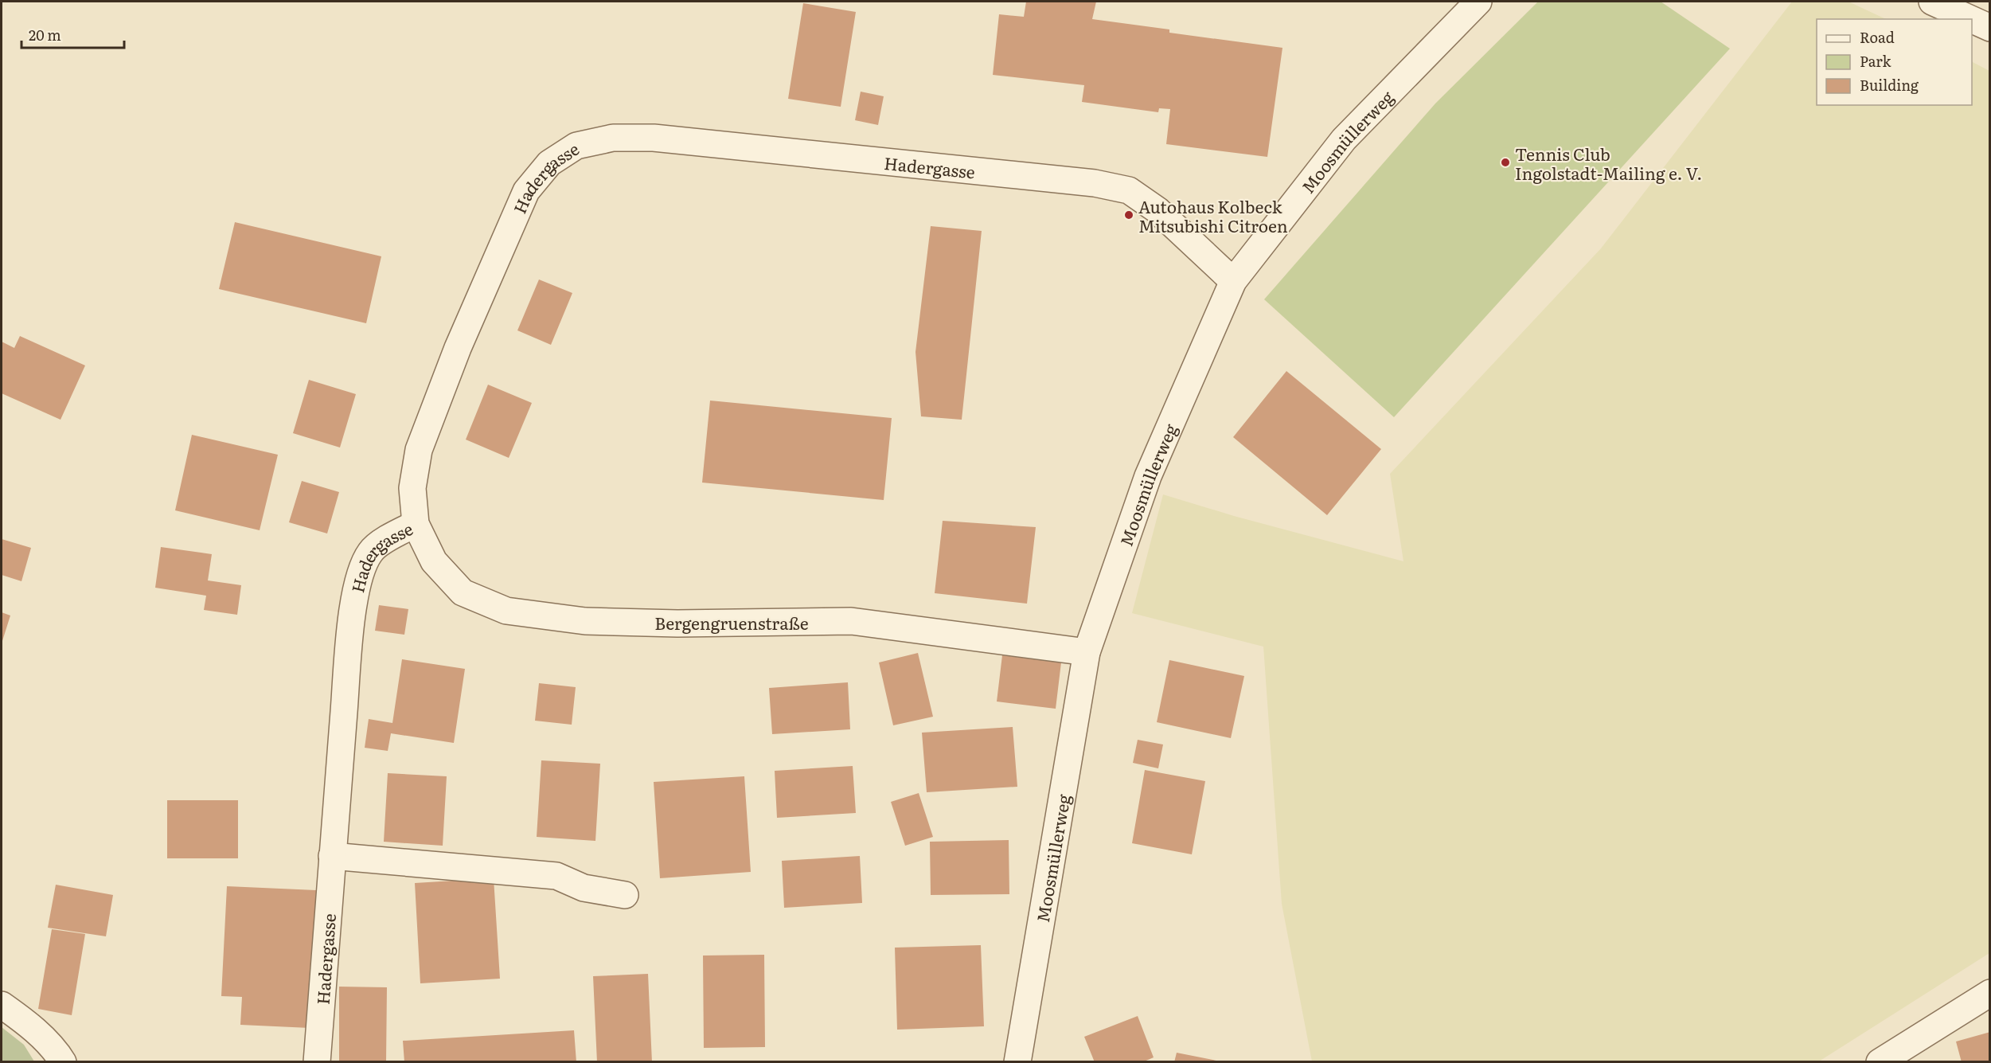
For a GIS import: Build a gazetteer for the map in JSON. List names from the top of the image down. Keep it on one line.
{"streets":{"street":["Moosmüllerweg","Hadergasse","Bergengruenstraße"]},"crossings":[["Moosmüllerweg","Hadergasse"],["Moosmüllerweg","Bergengruenstraße"],["Hadergasse","Bergengruenstraße"]],"places":["Tennis Club Ingolstadt-Mailing e. V.","Autohaus Kolbeck Mitsubishi Citroen"],"legend":["Road","Park","Building"],"scale_bar":"20 m"}
